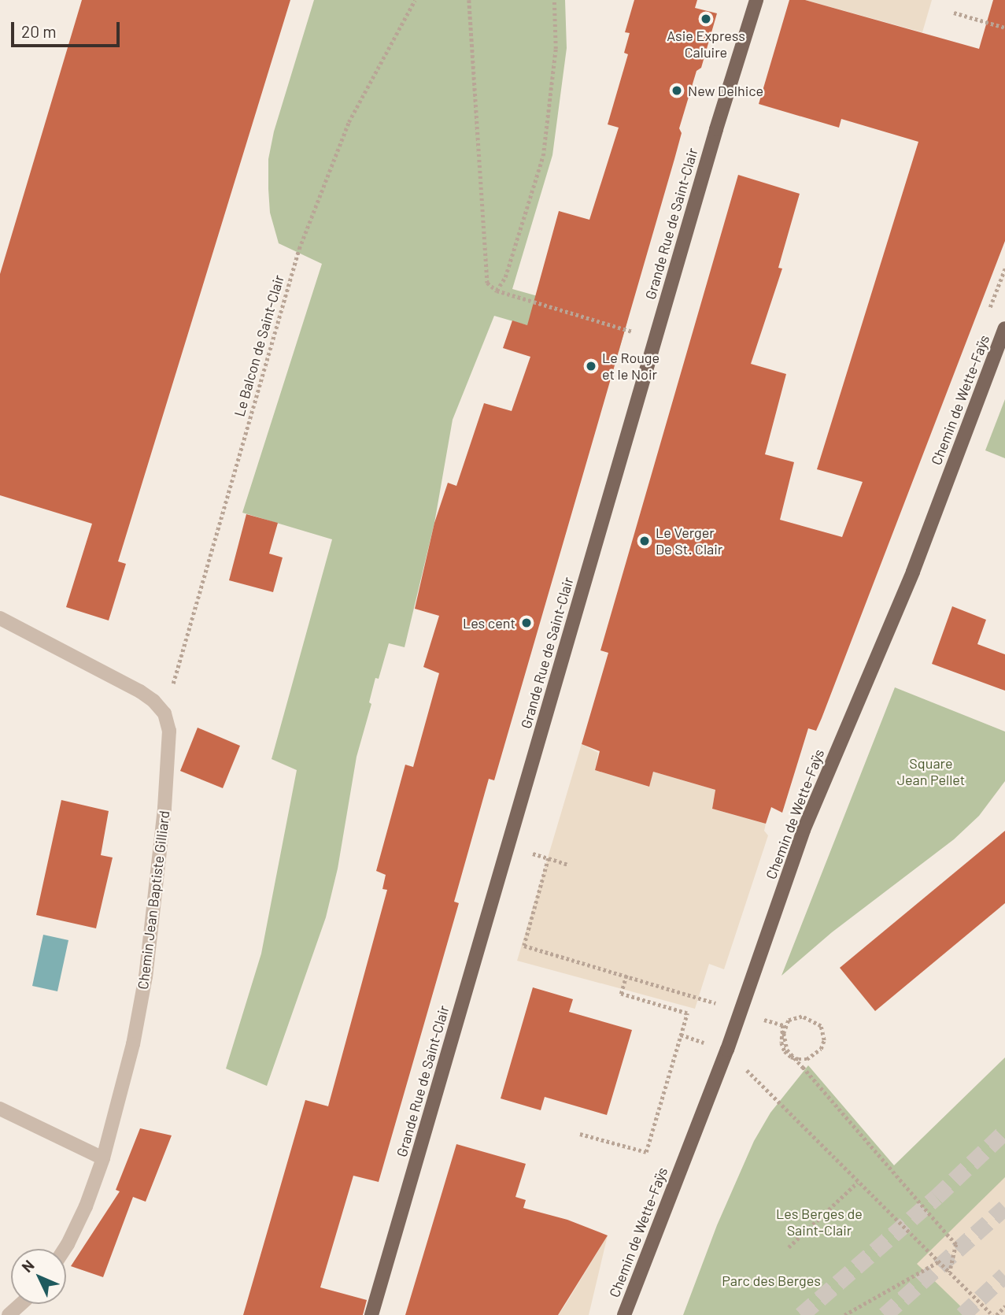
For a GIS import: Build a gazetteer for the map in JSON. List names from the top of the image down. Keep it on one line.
{"streets":{"main road":["Grande Rue de Saint-Clair","Chemin de Wette-Faÿs"],"street":["Chemin Jean Baptiste Gilliard"],"path":["Le Balcon de Saint-Clair"]},"crossings":[["Le Balcon de Saint-Clair","Chemin Jean Baptiste Gilliard"]],"parks":["Square Jean Pellet","Les Berges de Saint-Clair","Parc des Berges"],"places":["Asie Express Caluire","New Delhice","Le Rouge et le Noir","Le Verger De St. Clair","Les cent"],"scale_bar":"20 m","north":"top left"}
